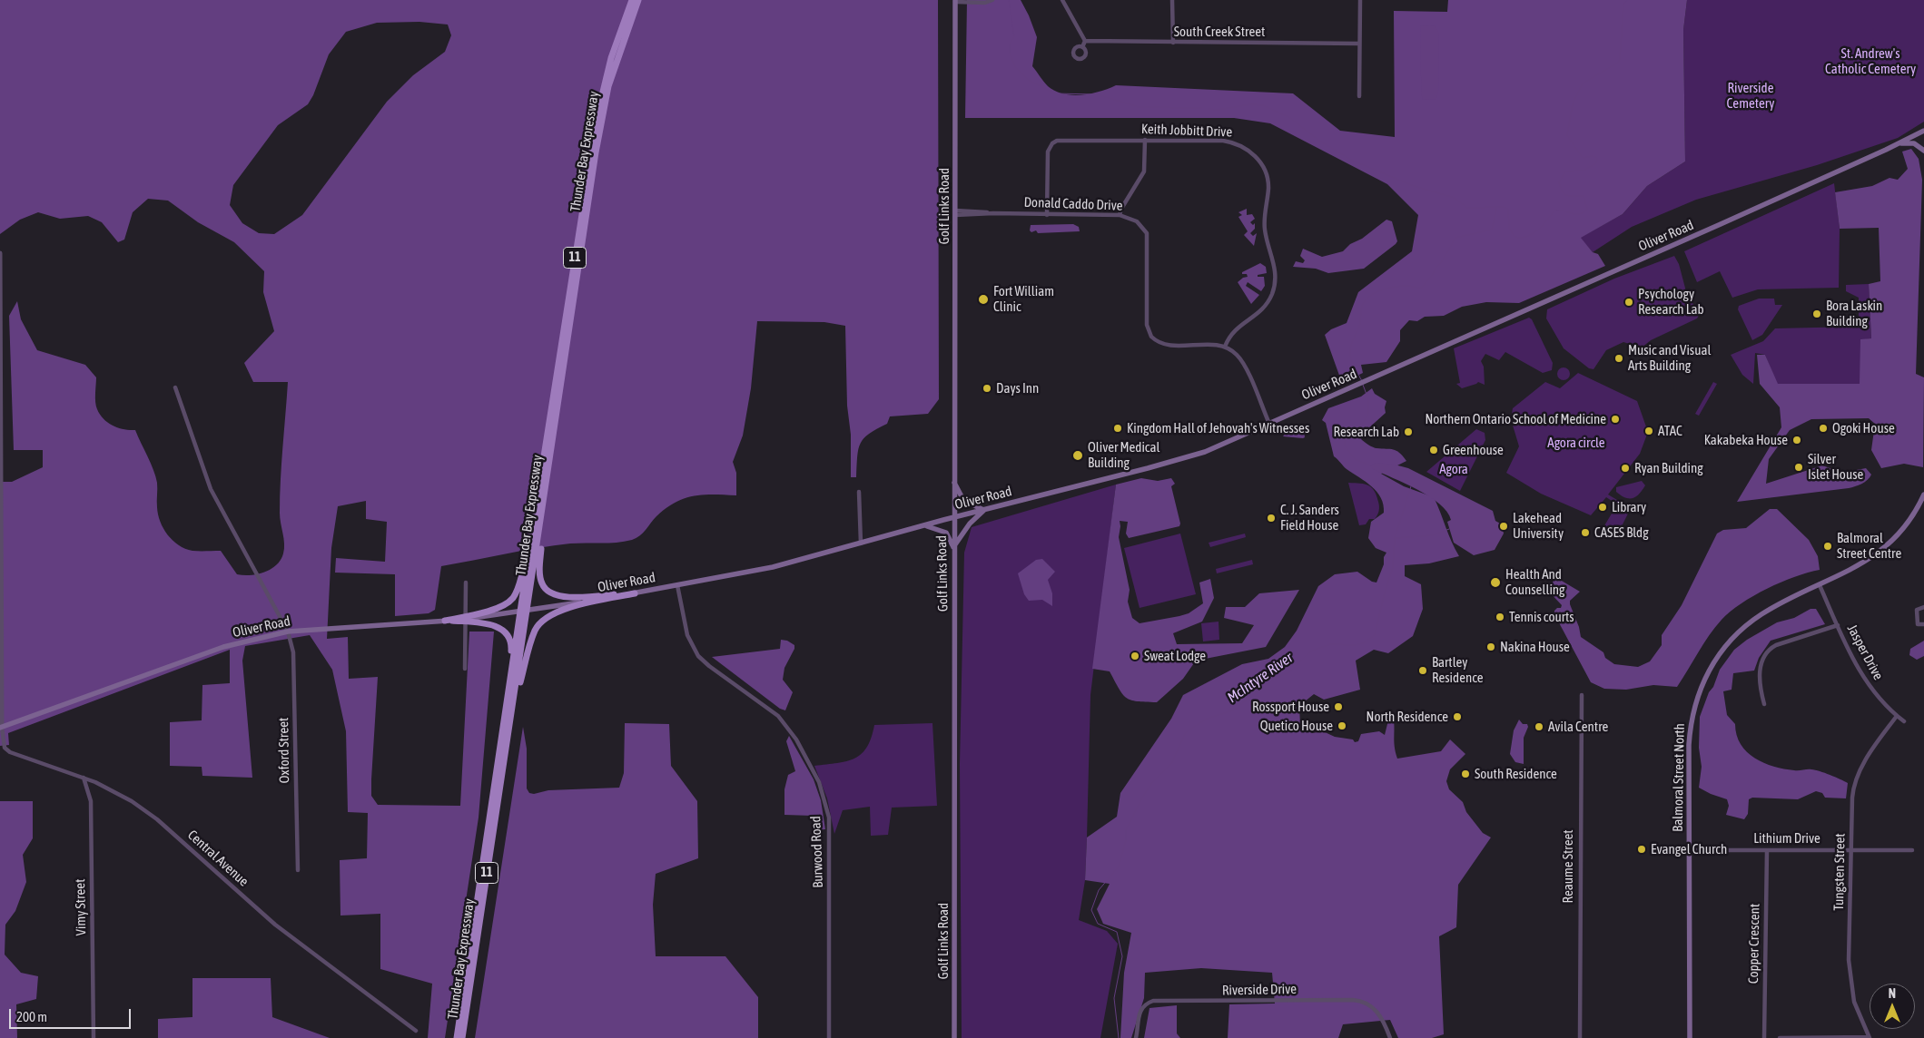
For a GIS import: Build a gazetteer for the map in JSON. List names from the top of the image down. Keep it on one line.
{"streets":{"highway":["Thunder Bay Expressway","11"],"main road":["Golf Links Road","Oliver Road","Balmoral Street North"],"street":["South Creek Street","Keith Jobbitt Drive","Donald Caddo Drive","Jasper Drive","Oxford Street","Lithium Drive","Burwood Road","Central Avenue","Reaume Street","Tungsten Street","Vimy Street","Copper Crescent","Riverside Drive"]},"crossings":[["Keith Jobbitt Drive","Donald Caddo Drive"],["Thunder Bay Expressway","Oliver Road"],["Donald Caddo Drive","Golf Links Road"],["Golf Links Road","Oliver Road"],["Oliver Road","Oxford Street"],["Oliver Road","Burwood Road"],["Oliver Road","Central Avenue"],["Jasper Drive","Balmoral Street North"],["Jasper Drive","Tungsten Street"],["Balmoral Street North","Lithium Drive"],["Lithium Drive","Tungsten Street"],["Lithium Drive","Copper Crescent"],["Central Avenue","Vimy Street"]],"water":["McIntyre River"],"parks":["St. Andrew's Catholic Cemetery","Riverside Cemetery","Agora circle","Agora"],"places":["Fort William Clinic","Psychology Research Lab","Bora Laskin Building","Music and Visual Arts Building","Days Inn","Northern Ontario School of Medicine","Kingdom Hall of Jehovah's Witnesses","Ogoki House","ATAC","Research Lab","Kakabeka House","Greenhouse","Oliver Medical Building","Silver Islet House","Ryan Building","Library","C. J. Sanders Field House","Lakehead University","CASES Bldg","Balmoral Street Centre","Health And Counselling","Tennis courts","Nakina House","Sweat Lodge","Bartley Residence","Rossport House","North Residence","Quetico House","Avila Centre","South Residence","Evangel Church"],"scale_bar":"200 m","north":"top"}
